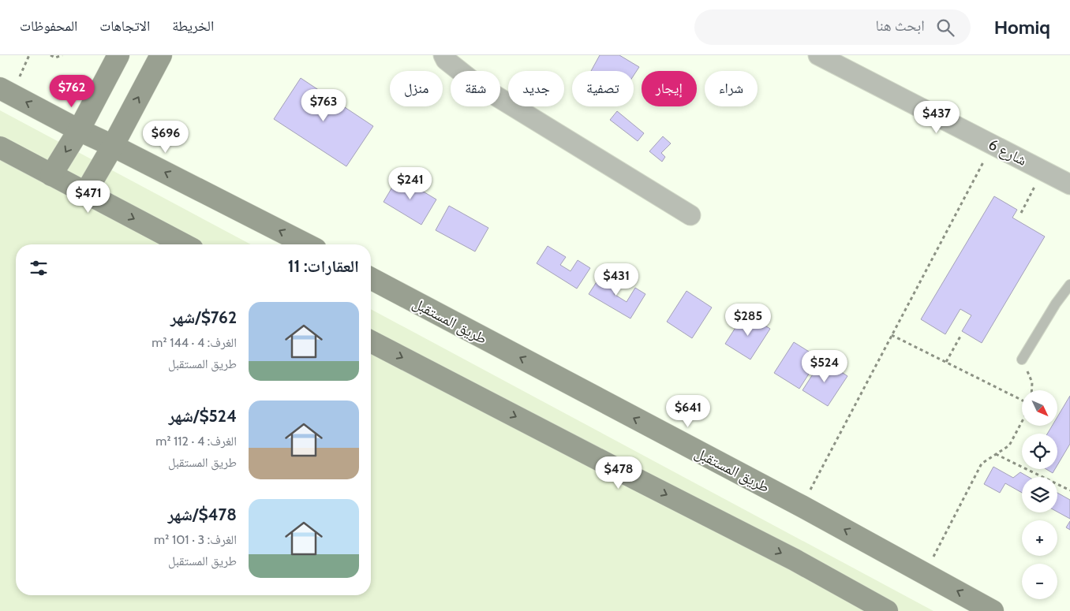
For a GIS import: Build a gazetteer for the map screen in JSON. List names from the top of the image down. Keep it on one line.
{"streets":{"street":["شارع 6","طريق المستقبل"]},"north":"bottom right","page":{"header":"Homiq","search":"ابحث هنا","nav":["الخريطة","الاتجاهات","المحفوظات"],"chip":["شراء","إيجار","تصفية","جديد","شقة","منزل"],"price":["$762","$763","$437","$696","$241","$471","$431","$285","$524","$641","$478"],"heading":"العقارات: 11","list":[{"name":"$762/شهر","note":"الغرف: 4 · 144 m² · طريق المستقبل"},{"name":"$524/شهر","note":"الغرف: 4 · 112 m² · طريق المستقبل"},{"name":"$478/شهر","note":"الغرف: 3 · 101 m² · طريق المستقبل"}],"map_buttons":["+","−"]}}
